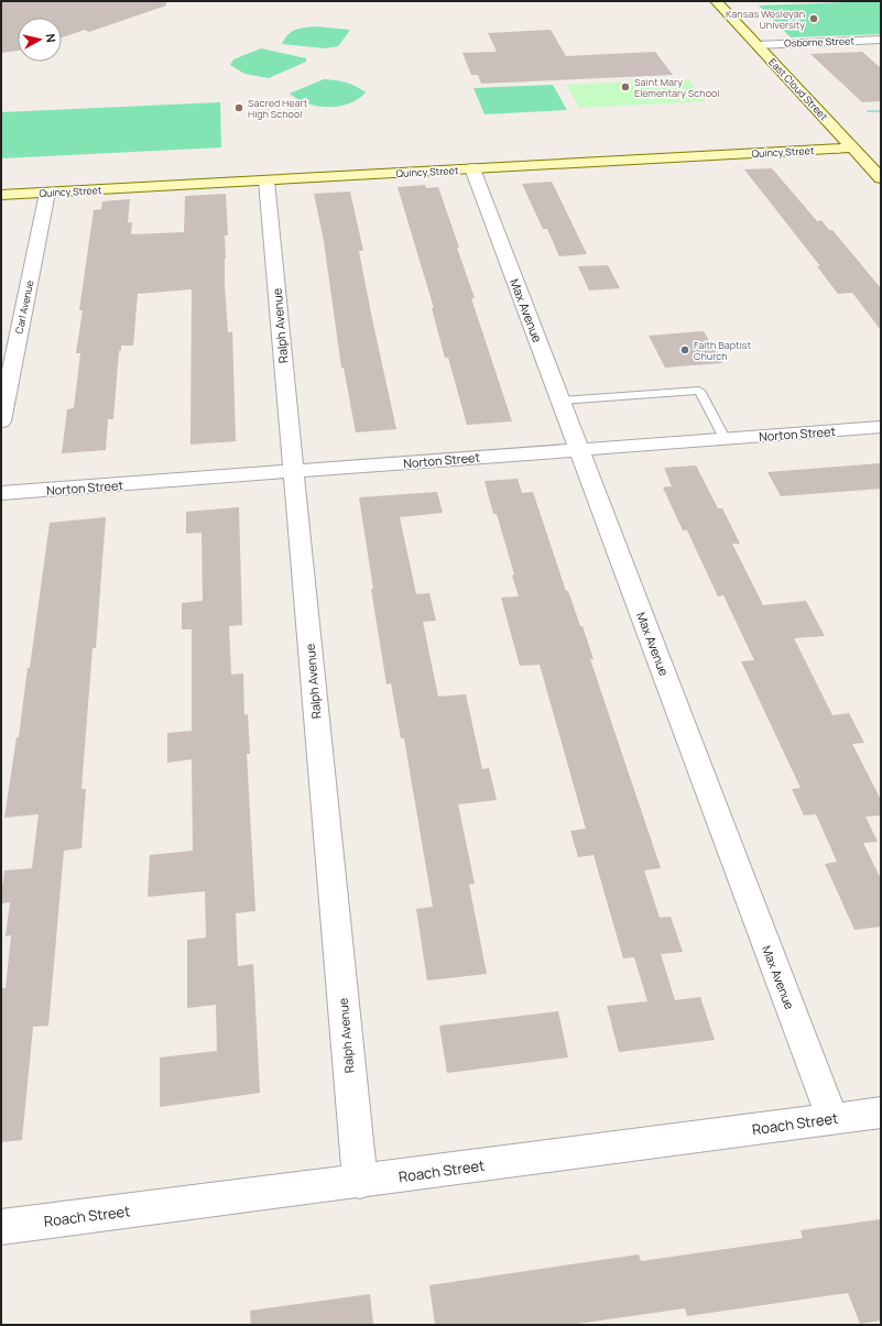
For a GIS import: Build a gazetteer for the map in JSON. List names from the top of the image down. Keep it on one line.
{"streets":{"street":["Osborne Street","East Cloud Street","Quincy Street","Carl Avenue","Max Avenue","Ralph Avenue","Norton Street","Roach Street"]},"crossings":[["Osborne Street","East Cloud Street"],["East Cloud Street","Quincy Street"],["Quincy Street","Carl Avenue"],["Quincy Street","Max Avenue"],["Quincy Street","Ralph Avenue"],["Max Avenue","Norton Street"],["Max Avenue","Roach Street"],["Ralph Avenue","Norton Street"],["Ralph Avenue","Roach Street"]],"places":["Kansas Wesleyan University","Saint Mary Elementary School","Sacred Heart High School","Faith Baptist Church"],"north":"right"}
